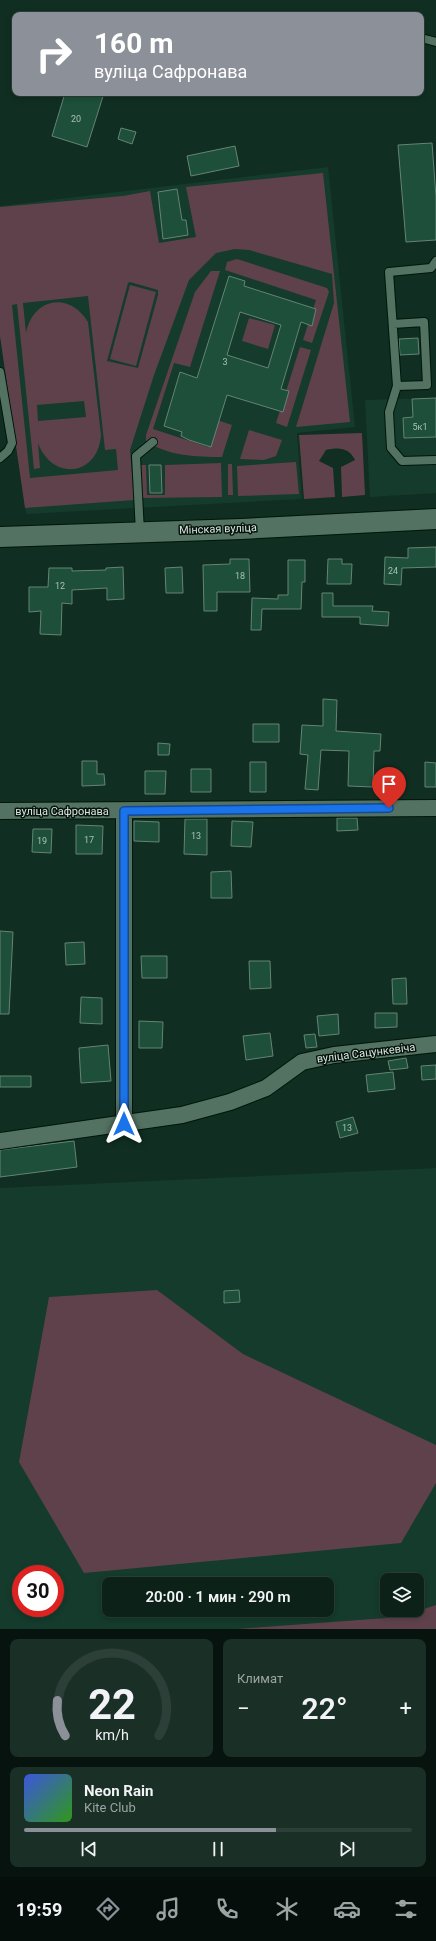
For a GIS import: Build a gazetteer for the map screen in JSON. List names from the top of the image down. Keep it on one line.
{"streets":{"street":["Мінская вуліца","вуліца Сафронава","вуліца Сацункевіча"]},"house_numbers":["20","3","5к1","24","18","12","13","17","19","13"],"page":{"turn":["160 m","вуліца Сафронава"],"limit":"30","trip":"20:00 · 1 мин · 290 m","tile":"Климат","heat":["−","22°","+"],"song":["Neon Rain","Kite Club"],"tabs":"19:59","gauge":["22","km/h"]}}
